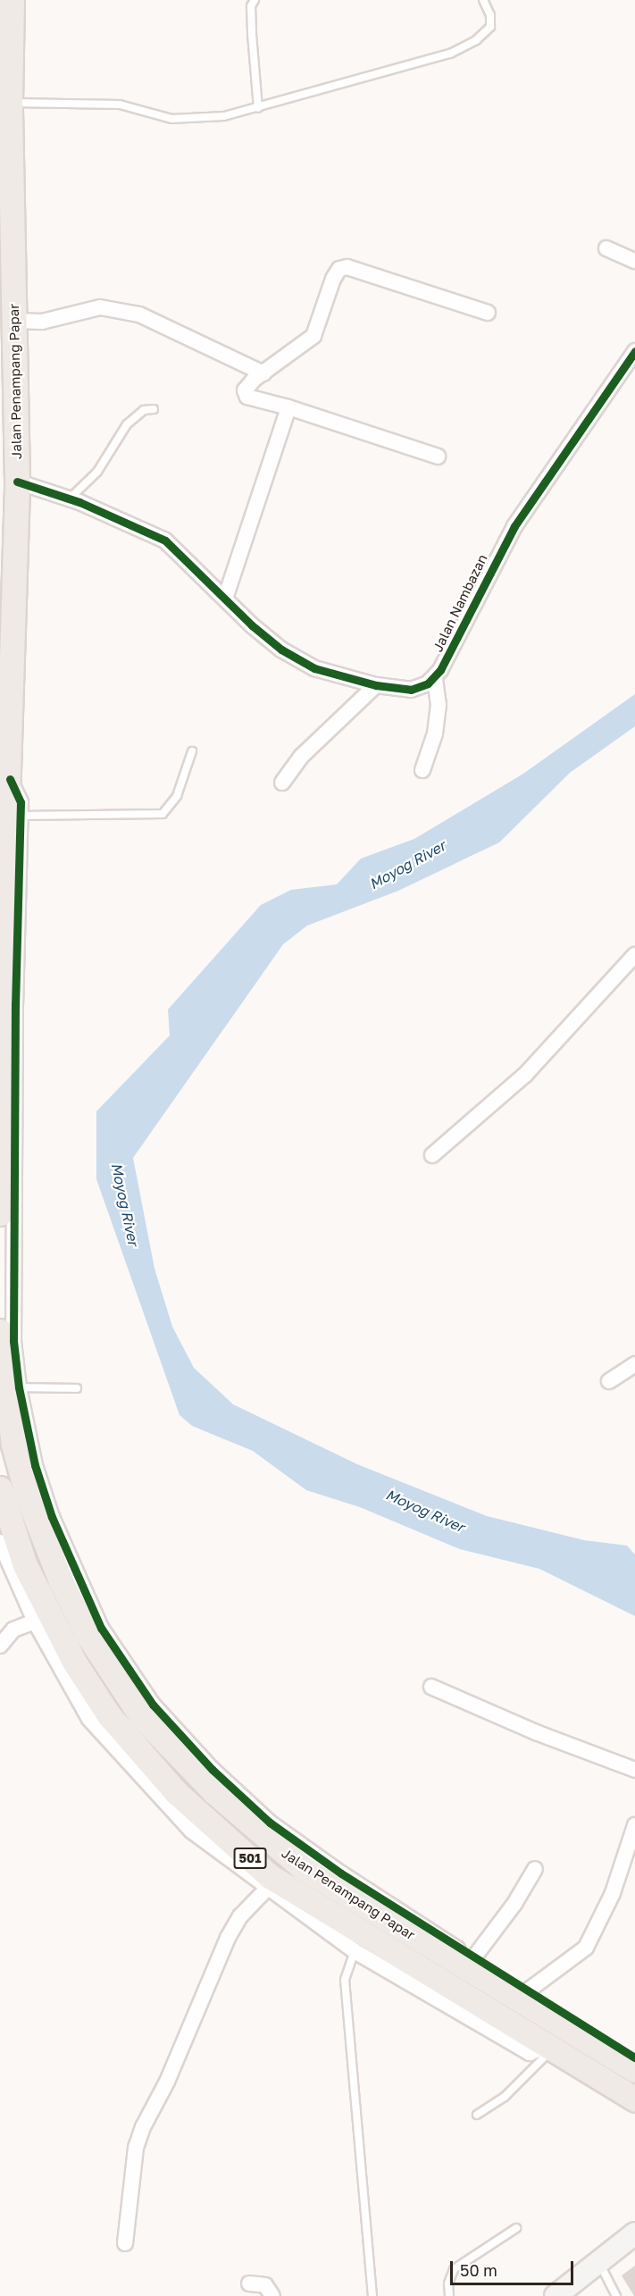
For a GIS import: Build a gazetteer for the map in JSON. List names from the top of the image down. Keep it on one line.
{"streets":{"main road":["Jalan Penampang Papar","501"],"street":["Jalan Nambazan"]},"crossings":[["Jalan Penampang Papar","Jalan Nambazan"]],"water":["Moyog River"],"scale_bar":"50 m"}
